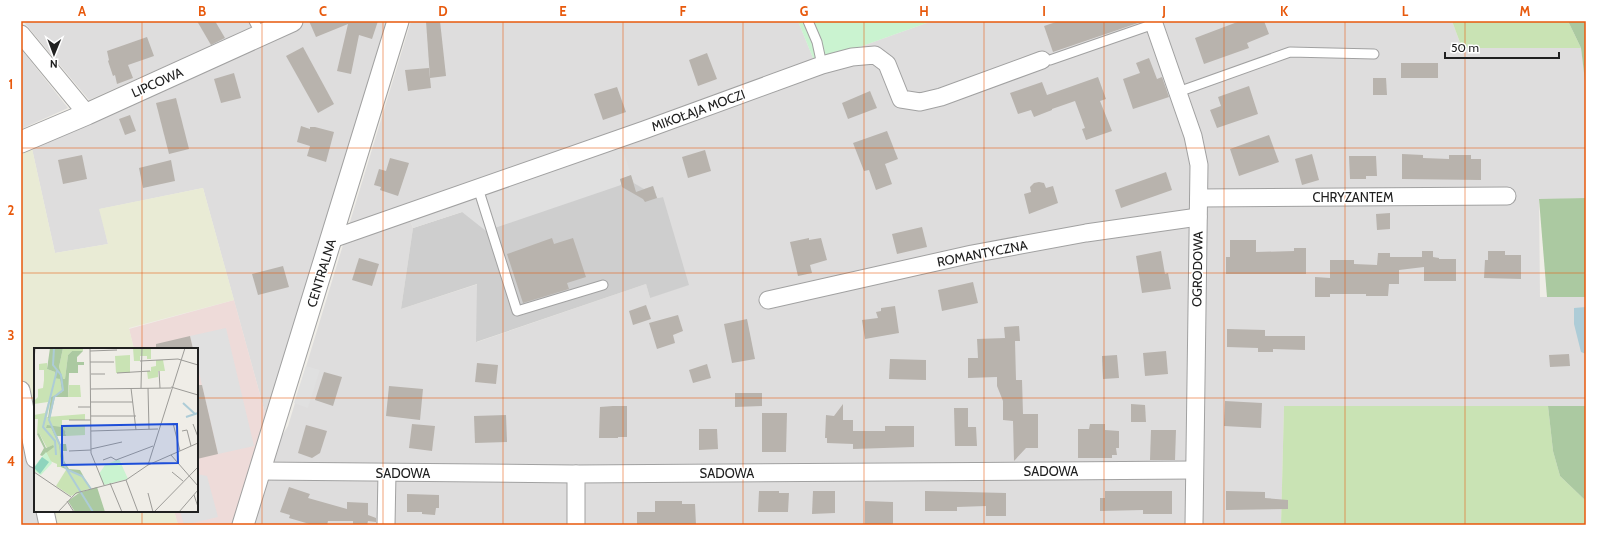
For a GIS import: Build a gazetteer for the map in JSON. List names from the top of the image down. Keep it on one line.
{"streets":{"street":["LIPCOWA","MIKOŁAJA MOCZI","CHRYZANTEM","ROMANTYCZNA","OGRODOWA","CENTRALNA","SADOWA"]},"crossings":[["MIKOŁAJA MOCZI","CENTRALNA"],["CHRYZANTEM","OGRODOWA"],["ROMANTYCZNA","OGRODOWA"],["OGRODOWA","SADOWA"],["CENTRALNA","SADOWA"]],"scale_bar":"50 m","north":"bottom","grid":{"columns":["A","B","C","D","E","F","G","H","I","J","K","L","M"],"rows":["1","2","3","4"]}}
